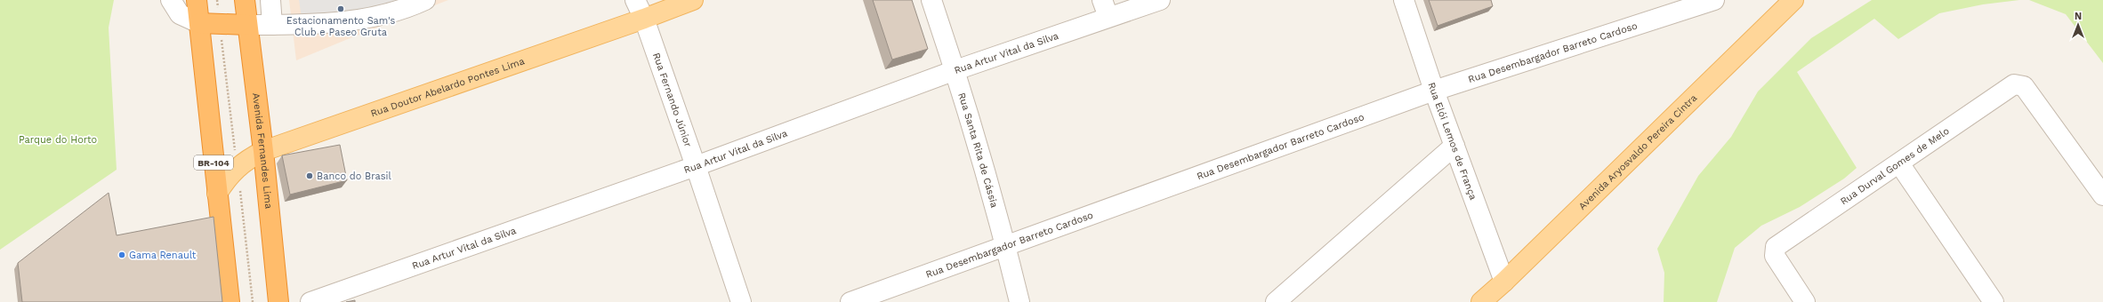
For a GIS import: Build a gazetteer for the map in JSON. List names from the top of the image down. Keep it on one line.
{"streets":{"highway":["Avenida Fernandes Lima","BR-104"],"main road":["Rua Doutor Abelardo Pontes Lima","Avenida Aryosvaldo Pereira Cintra"],"street":["Rua Artur Vital da Silva","Rua Desembargador Barreto Cardoso","Rua Fernando Júnior","Rua Elói Lemos de França","Rua Santa Rita de Cássia","Rua Durval Gomes de Melo"]},"crossings":[["Rua Artur Vital da Silva","Rua Fernando Júnior"],["Rua Artur Vital da Silva","Rua Santa Rita de Cássia"],["Rua Desembargador Barreto Cardoso","Rua Elói Lemos de França"],["Rua Desembargador Barreto Cardoso","Rua Santa Rita de Cássia"],["Rua Doutor Abelardo Pontes Lima","Rua Fernando Júnior"],["Rua Doutor Abelardo Pontes Lima","Avenida Fernandes Lima"],["Rua Doutor Abelardo Pontes Lima","BR-104"],["Rua Elói Lemos de França","Avenida Aryosvaldo Pereira Cintra"]],"parks":["Parque do Horto"],"places":["Estacionamento Sam's Club e Paseo Gruta","Banco do Brasil","Gama Renault"],"north":"top"}
